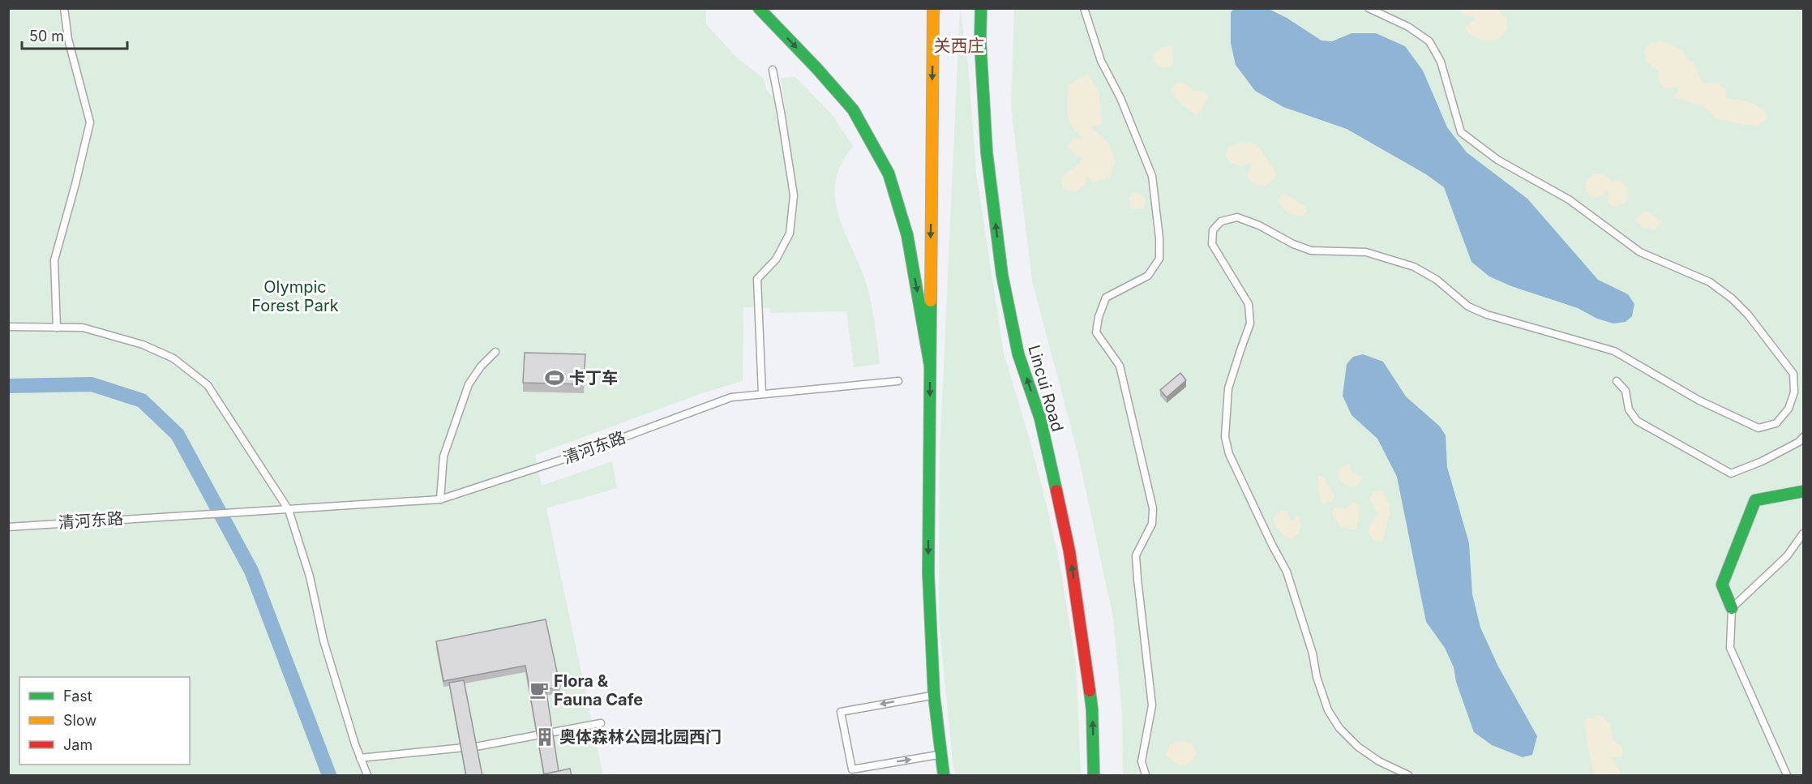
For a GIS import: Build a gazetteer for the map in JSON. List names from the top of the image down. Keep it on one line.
{"streets":{"main road":["Lincui Road"],"lane":["清河东路"]},"districts":["关西庄"],"parks":["Olympic Forest Park"],"places":{"sports":["卡丁车"],"cafe":["Flora & Fauna Cafe"],"building":["奥体森林公园北园西门"]},"legend":["Fast","Slow","Jam"],"scale_bar":"50 m"}
